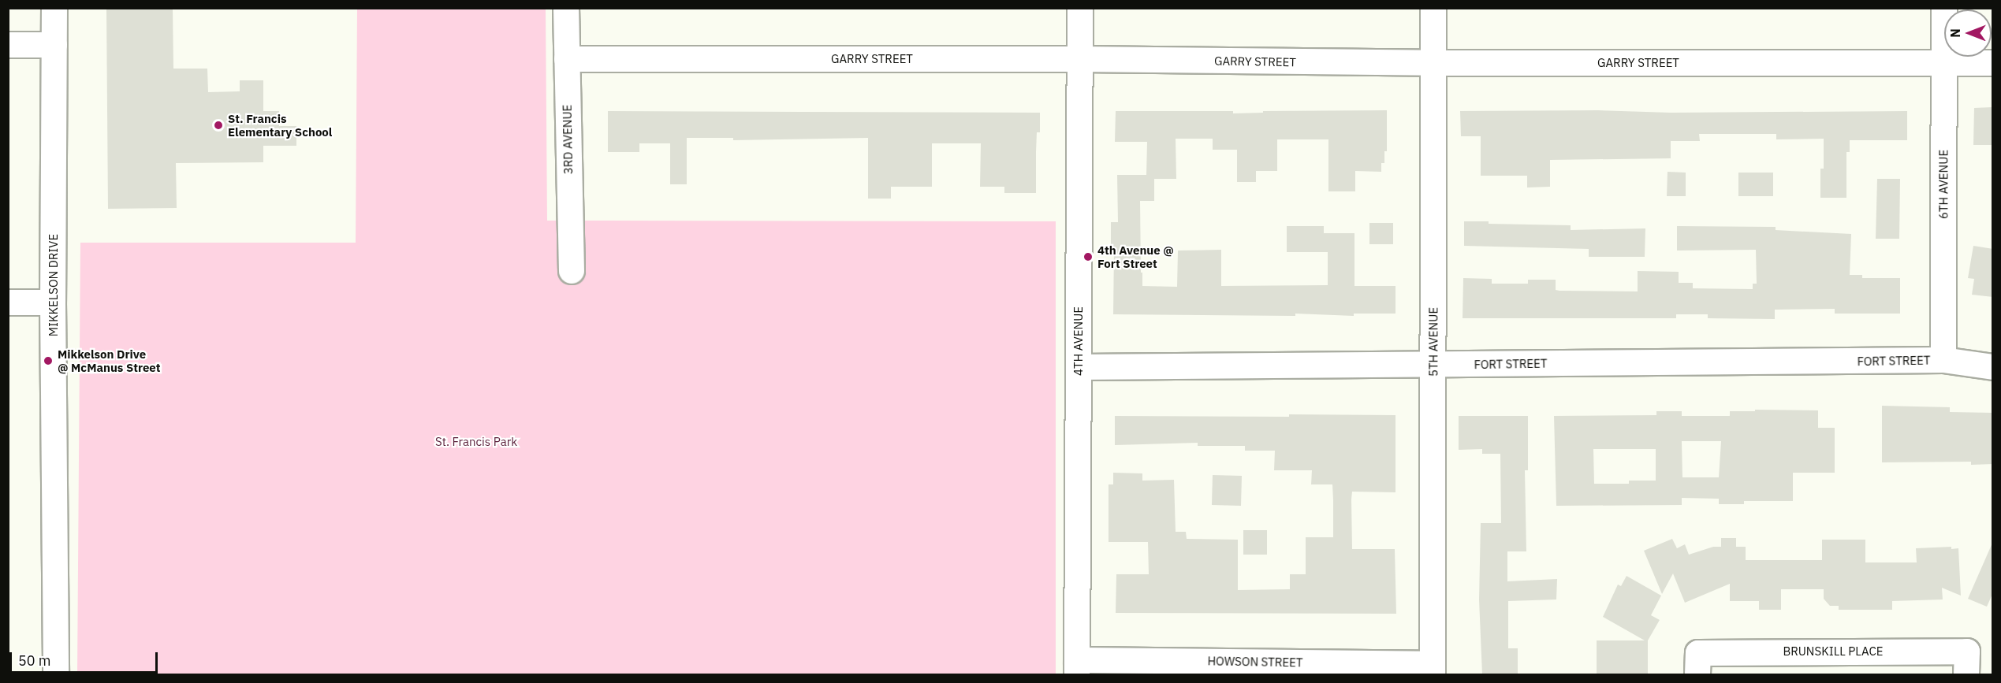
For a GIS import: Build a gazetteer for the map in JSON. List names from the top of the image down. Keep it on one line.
{"streets":{"street":["GARRY STREET","3RD AVENUE","6TH AVENUE","MIKKELSON DRIVE","4TH AVENUE","5TH AVENUE","FORT STREET","BRUNSKILL PLACE","HOWSON STREET"]},"crossings":[["GARRY STREET","3RD AVENUE"],["GARRY STREET","6TH AVENUE"],["GARRY STREET","4TH AVENUE"],["GARRY STREET","5TH AVENUE"],["6TH AVENUE","FORT STREET"],["4TH AVENUE","FORT STREET"],["4TH AVENUE","HOWSON STREET"],["5TH AVENUE","FORT STREET"],["5TH AVENUE","HOWSON STREET"]],"parks":["St. Francis Park"],"places":["St. Francis Elementary School","4th Avenue @ Fort Street","Mikkelson Drive @ McManus Street"],"scale_bar":"50 m","north":"left"}
